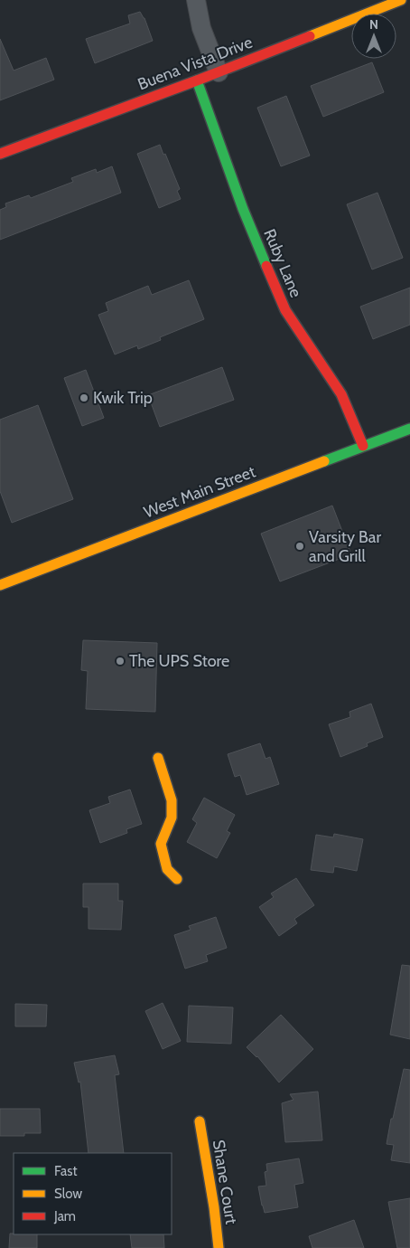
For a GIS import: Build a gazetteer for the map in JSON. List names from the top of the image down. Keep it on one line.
{"streets":{"street":["Buena Vista Drive","Ruby Lane","West Main Street","Shane Court"]},"crossings":[["Buena Vista Drive","Ruby Lane"],["Ruby Lane","West Main Street"]],"places":["Kwik Trip","Varsity Bar and Grill","The UPS Store"],"legend":["Fast","Slow","Jam"],"north":"top"}
